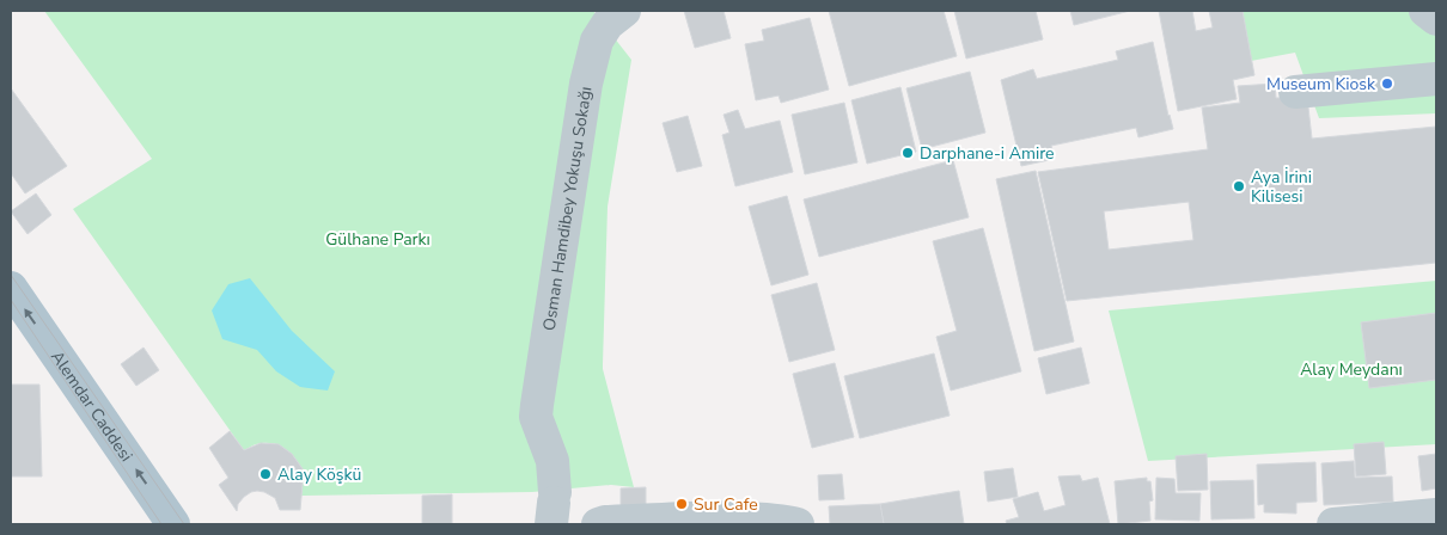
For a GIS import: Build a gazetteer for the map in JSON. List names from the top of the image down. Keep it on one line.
{"streets":{"main road":["Alemdar Caddesi"],"street":["Osman Hamdibey Yokuşu Sokağı"]},"one_way":["Alemdar Caddesi"],"parks":["Gülhane Parkı","Alay Meydanı"],"places":["Museum Kiosk","Darphane-i Amire","Aya İrini Kilisesi","Alay Köşkü","Sur Cafe"]}
